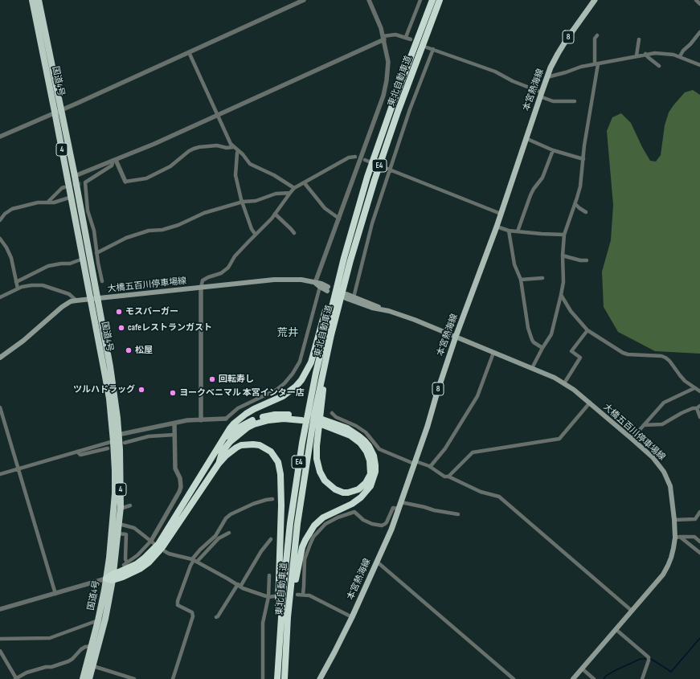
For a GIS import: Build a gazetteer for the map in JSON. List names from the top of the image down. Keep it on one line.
{"streets":{"highway":["国道4号","東北自動車道","4","E4"],"main road":["8","本宮熱海線","大橋五百川停車場線"]},"crossings":[["国道4号","大橋五百川停車場線"],["本宮熱海線","大橋五百川停車場線"]],"districts":["荒井"],"places":["モスバーガー","cafeレストランガスト","松屋","回転寿し","ツルハドラッグ","ヨークベニマル 本宮インター店"]}
